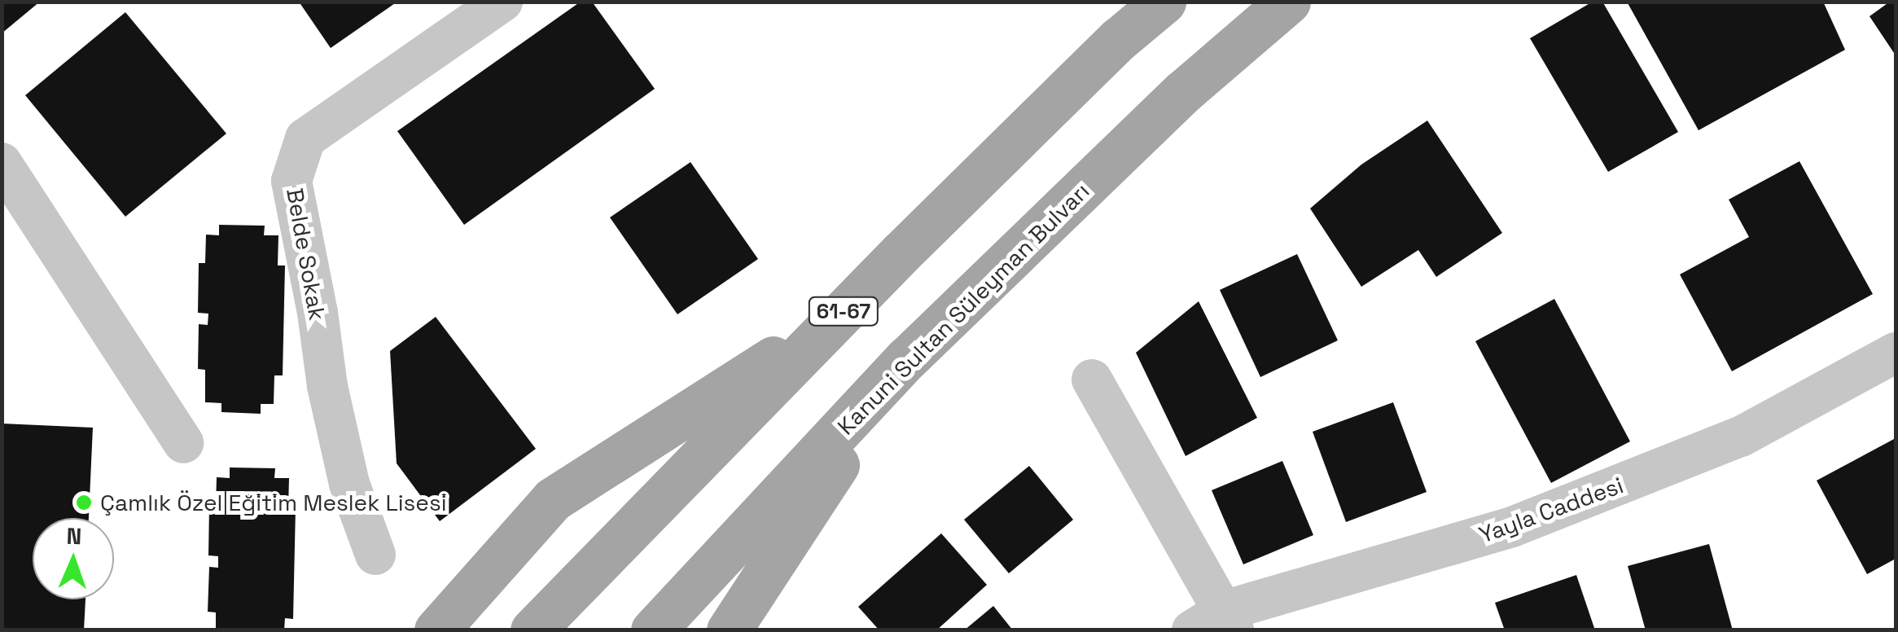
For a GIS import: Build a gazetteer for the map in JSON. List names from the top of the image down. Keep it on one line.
{"streets":{"main road":["Kanuni Sultan Süleyman Bulvarı","61-67"],"street":["Belde Sokak","Yayla Caddesi"]},"places":["Çamlık Özel Eğitim Meslek Lisesi"],"north":"top"}
